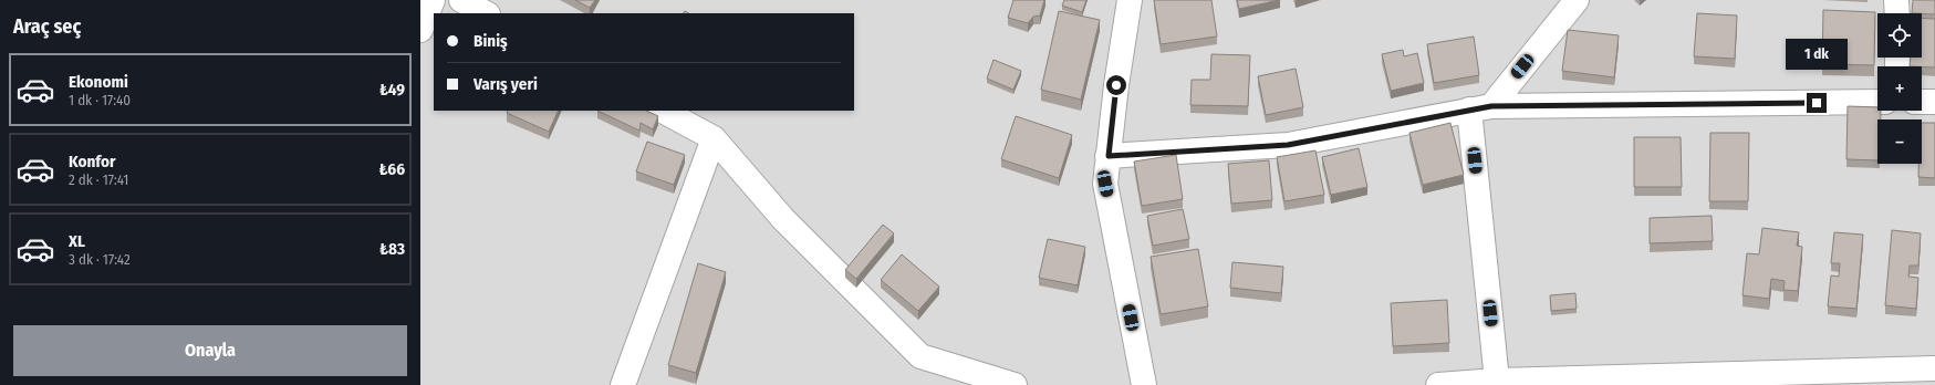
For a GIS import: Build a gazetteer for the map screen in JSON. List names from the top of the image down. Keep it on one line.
{"page":{"heading":"Araç seç","map_buttons":["+","−"],"banner":["Biniş","Varış yeri"],"bubble":"1 dk","list":[{"name":"Ekonomi","note":"1 dk · 17:40","value":"₺49"},{"name":"Konfor","note":"2 dk · 17:41","value":"₺66"},{"name":"XL","note":"3 dk · 17:42","value":"₺83"}],"buttons":"Onayla"}}
